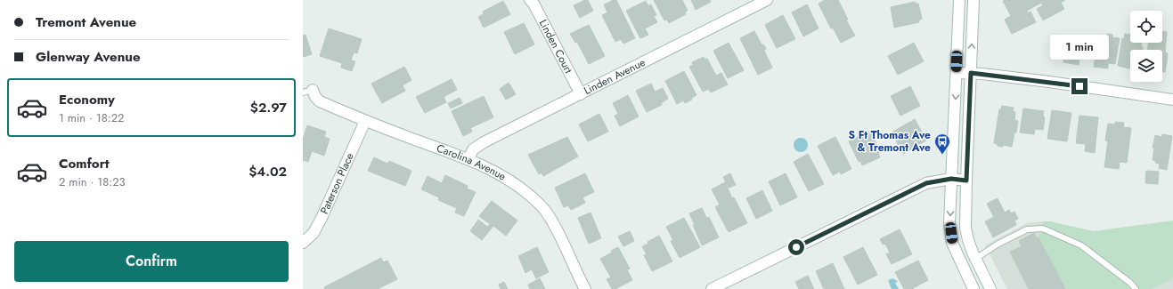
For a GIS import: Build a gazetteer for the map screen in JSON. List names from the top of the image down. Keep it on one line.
{"streets":{"street":["Linden Court","Linden Avenue","Carolina Avenue","Paterson Place"]},"crossings":[["Linden Court","Linden Avenue"],["Linden Avenue","Carolina Avenue"],["Carolina Avenue","Paterson Place"]],"places":{"bus stop":["S Ft Thomas Ave & Tremont Ave"]},"page":{"banner":["Tremont Avenue","Glenway Avenue"],"bubble":"1 min","list":[{"name":"Economy","note":"1 min · 18:22","value":"$2.97"},{"name":"Comfort","note":"2 min · 18:23","value":"$4.02"}],"buttons":"Confirm"}}
